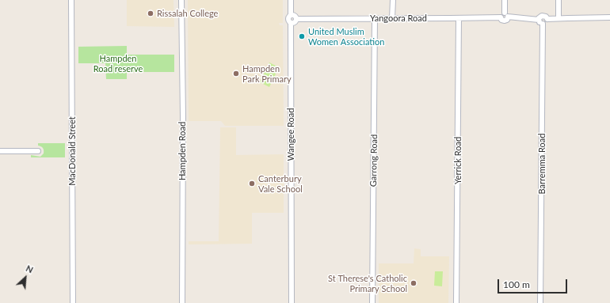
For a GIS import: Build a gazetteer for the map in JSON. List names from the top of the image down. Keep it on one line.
{"streets":{"street":["Yangoora Road","Wangee Road","MacDonald Street","Hampden Road","Garrong Road","Yerrick Road","Barremma Road"]},"crossings":[["Yangoora Road","Wangee Road"],["Yangoora Road","Garrong Road"],["Yangoora Road","Yerrick Road"]],"parks":["Hampden Road reserve"],"places":["Rissalah College","United Muslim Women Association","Hampden Park Primary","Canterbury Vale School","St Therese's Catholic Primary School"],"scale_bar":"100 m","north":"top right"}
